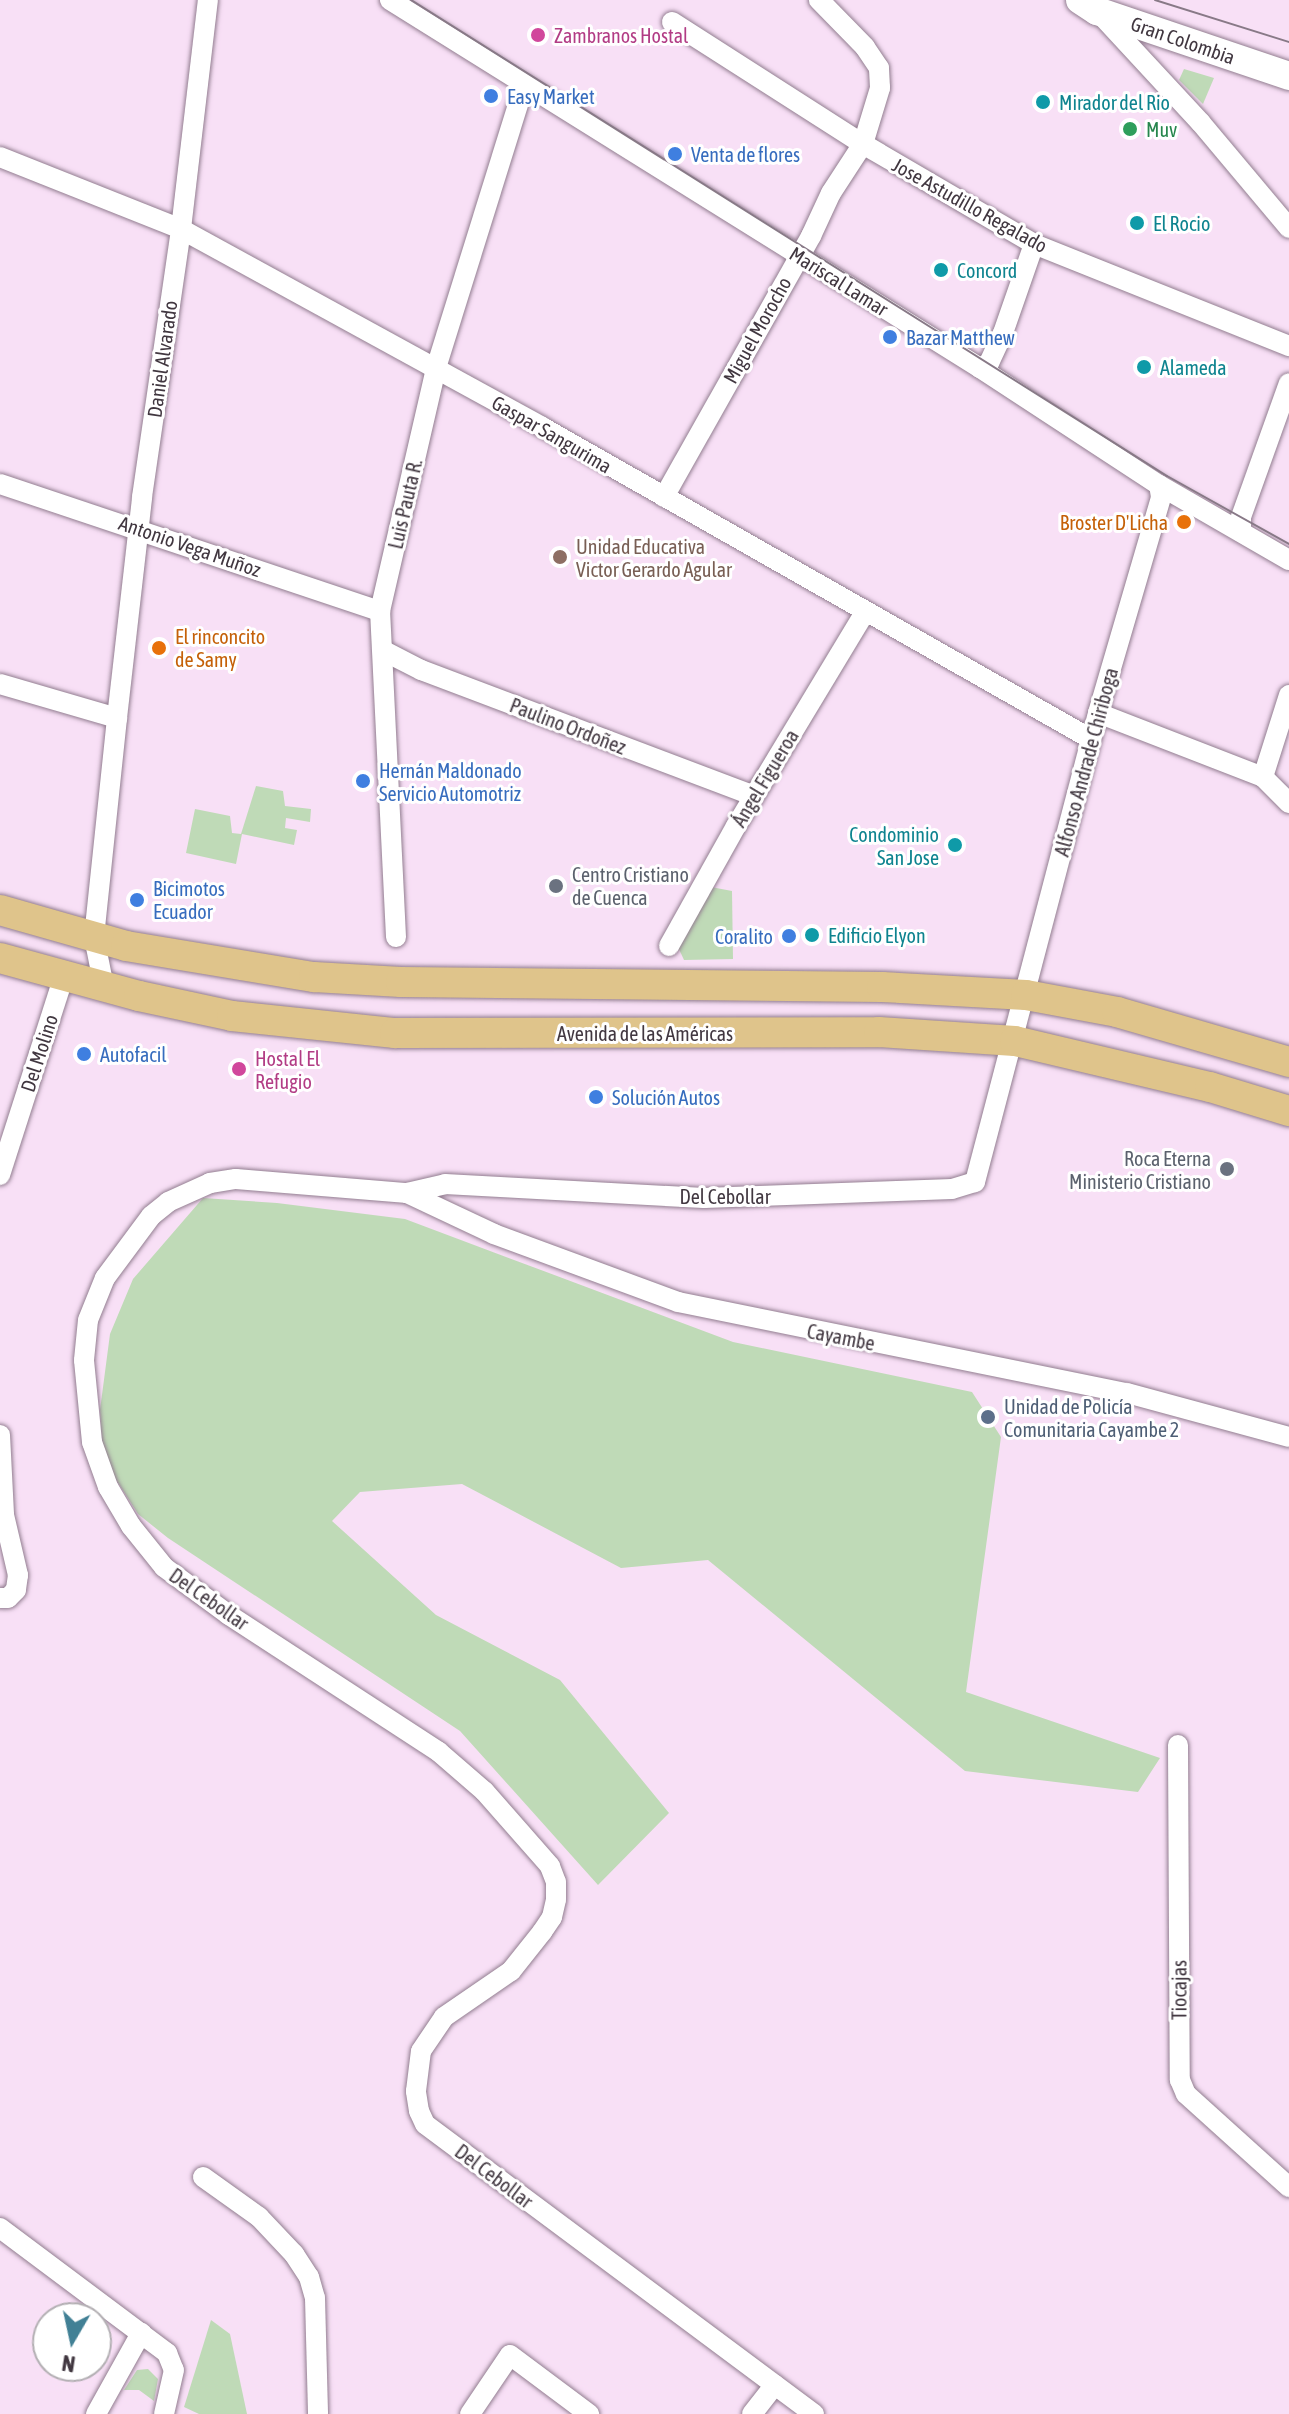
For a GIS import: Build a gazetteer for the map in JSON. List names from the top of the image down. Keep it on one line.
{"streets":{"main road":["Gran Colombia","Avenida de las Américas"],"street":["Jose Astudillo Regalado","Mariscal Lamar","Miguel Morocho","Daniel Alvarado","Gaspar Sangurima","Luis Pauta R.","Antonio Vega Muñoz","Paulino Ordoñez","Alfonso Andrade Chiriboga","Ángel Figueroa","Del Molino","Del Cebollar","Cayambe","Tiocajas"]},"crossings":[["Jose Astudillo Regalado","Miguel Morocho"],["Mariscal Lamar","Miguel Morocho"],["Mariscal Lamar","Luis Pauta R."],["Mariscal Lamar","Alfonso Andrade Chiriboga"],["Miguel Morocho","Gaspar Sangurima"],["Daniel Alvarado","Gaspar Sangurima"],["Daniel Alvarado","Antonio Vega Muñoz"],["Daniel Alvarado","Avenida de las Américas"],["Gaspar Sangurima","Luis Pauta R."],["Gaspar Sangurima","Alfonso Andrade Chiriboga"],["Gaspar Sangurima","Ángel Figueroa"],["Luis Pauta R.","Antonio Vega Muñoz"],["Luis Pauta R.","Paulino Ordoñez"],["Paulino Ordoñez","Ángel Figueroa"],["Alfonso Andrade Chiriboga","Avenida de las Américas"],["Alfonso Andrade Chiriboga","Del Cebollar"],["Avenida de las Américas","Del Molino"],["Avenida de las Américas","Del Cebollar"],["Del Cebollar","Cayambe"]],"places":["Zambranos Hostal","Easy Market","Mirador del Rio","Muv","Venta de flores","El Rocio","Concord","Bazar Matthew","Alameda","Broster D'Licha","Unidad Educativa Victor Gerardo Agular","El rinconcito de Samy","Hernán Maldonado Servicio Automotriz","Condominio San Jose","Centro Cristiano de Cuenca","Bicimotos Ecuador","Edificio Elyon","Coralito","Autofacil","Hostal El Refugio","Solución Autos","Roca Eterna Ministerio Cristiano","Unidad de Policía Comunitaria Cayambe 2"],"north":"bottom"}
